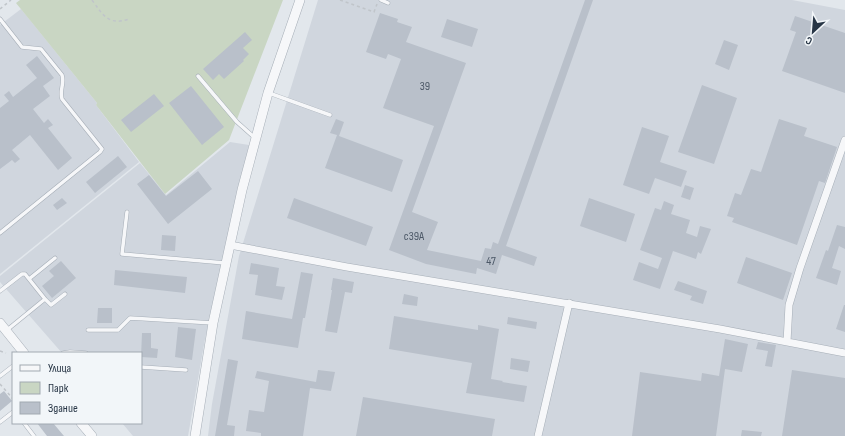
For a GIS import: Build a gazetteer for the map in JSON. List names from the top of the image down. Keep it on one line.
{"house_numbers":["39","с39А","47"],"legend":["Улица","Парк","Здание"],"north":"bottom left"}
